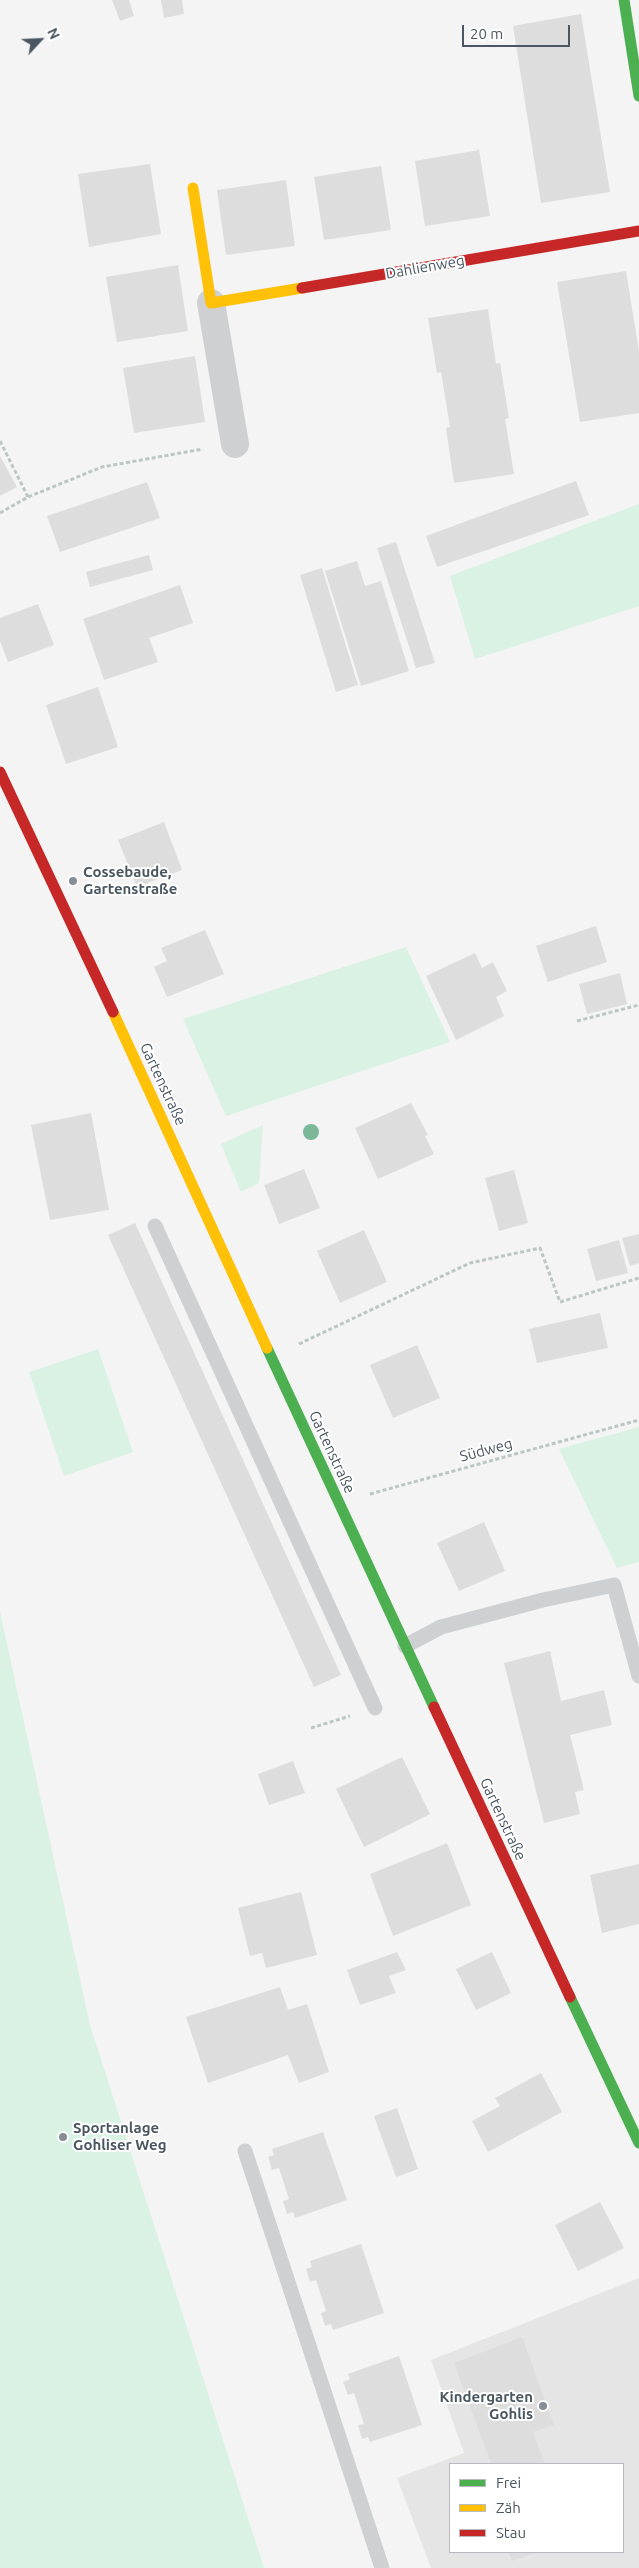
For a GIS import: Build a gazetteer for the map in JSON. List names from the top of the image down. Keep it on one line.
{"streets":{"street":["Dahlienweg","Gartenstraße"],"path":["Südweg"]},"crossings":[["Gartenstraße","Südweg"]],"places":["Cossebaude, Gartenstraße","Sportanlage Gohliser Weg","Kindergarten Gohlis"],"legend":["Frei","Zäh","Stau"],"scale_bar":"20 m","north":"top right"}
